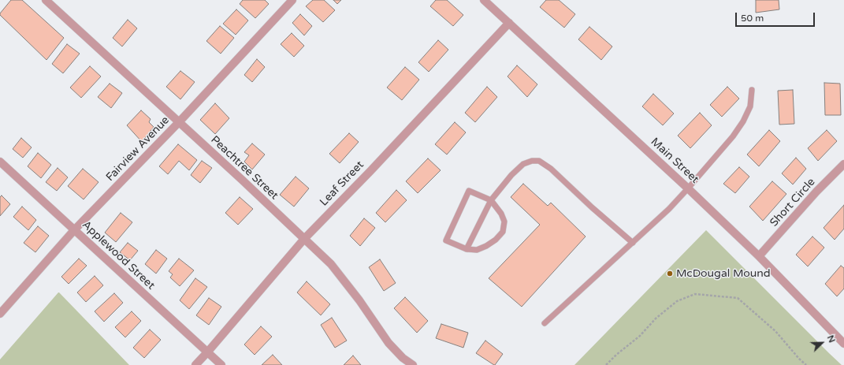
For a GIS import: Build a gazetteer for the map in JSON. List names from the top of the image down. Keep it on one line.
{"streets":{"street":["Fairview Avenue","Main Street","Peachtree Street","Leaf Street","Short Circle","Applewood Street"]},"crossings":[["Fairview Avenue","Peachtree Street"],["Fairview Avenue","Applewood Street"],["Main Street","Leaf Street"],["Main Street","Short Circle"],["Peachtree Street","Leaf Street"],["Leaf Street","Applewood Street"]],"places":["McDougal Mound"],"scale_bar":"50 m","north":"top right"}
